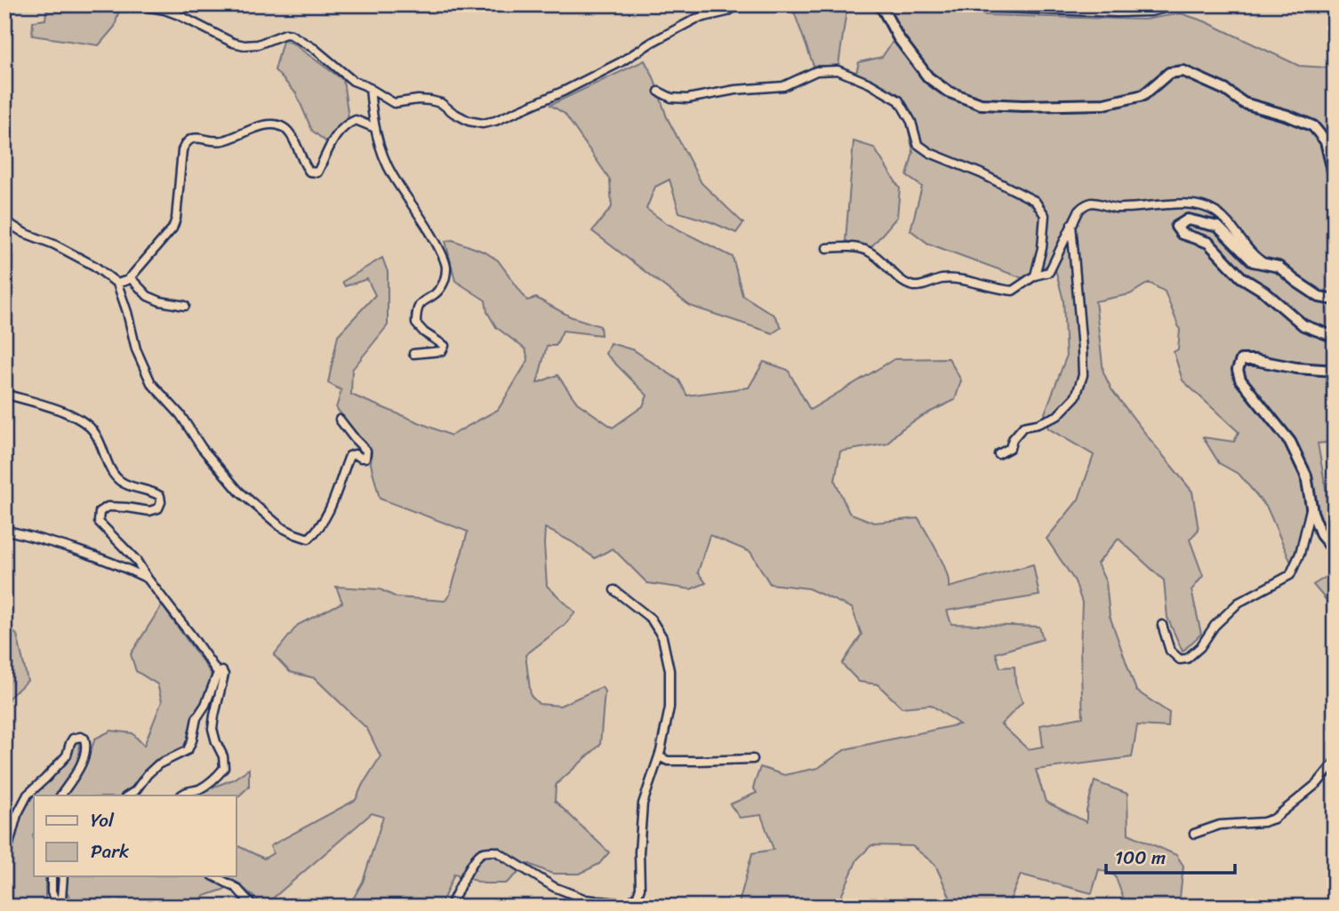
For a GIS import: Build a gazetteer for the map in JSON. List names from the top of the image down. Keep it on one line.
{"legend":["Yol","Park"],"scale_bar":"100 m"}
